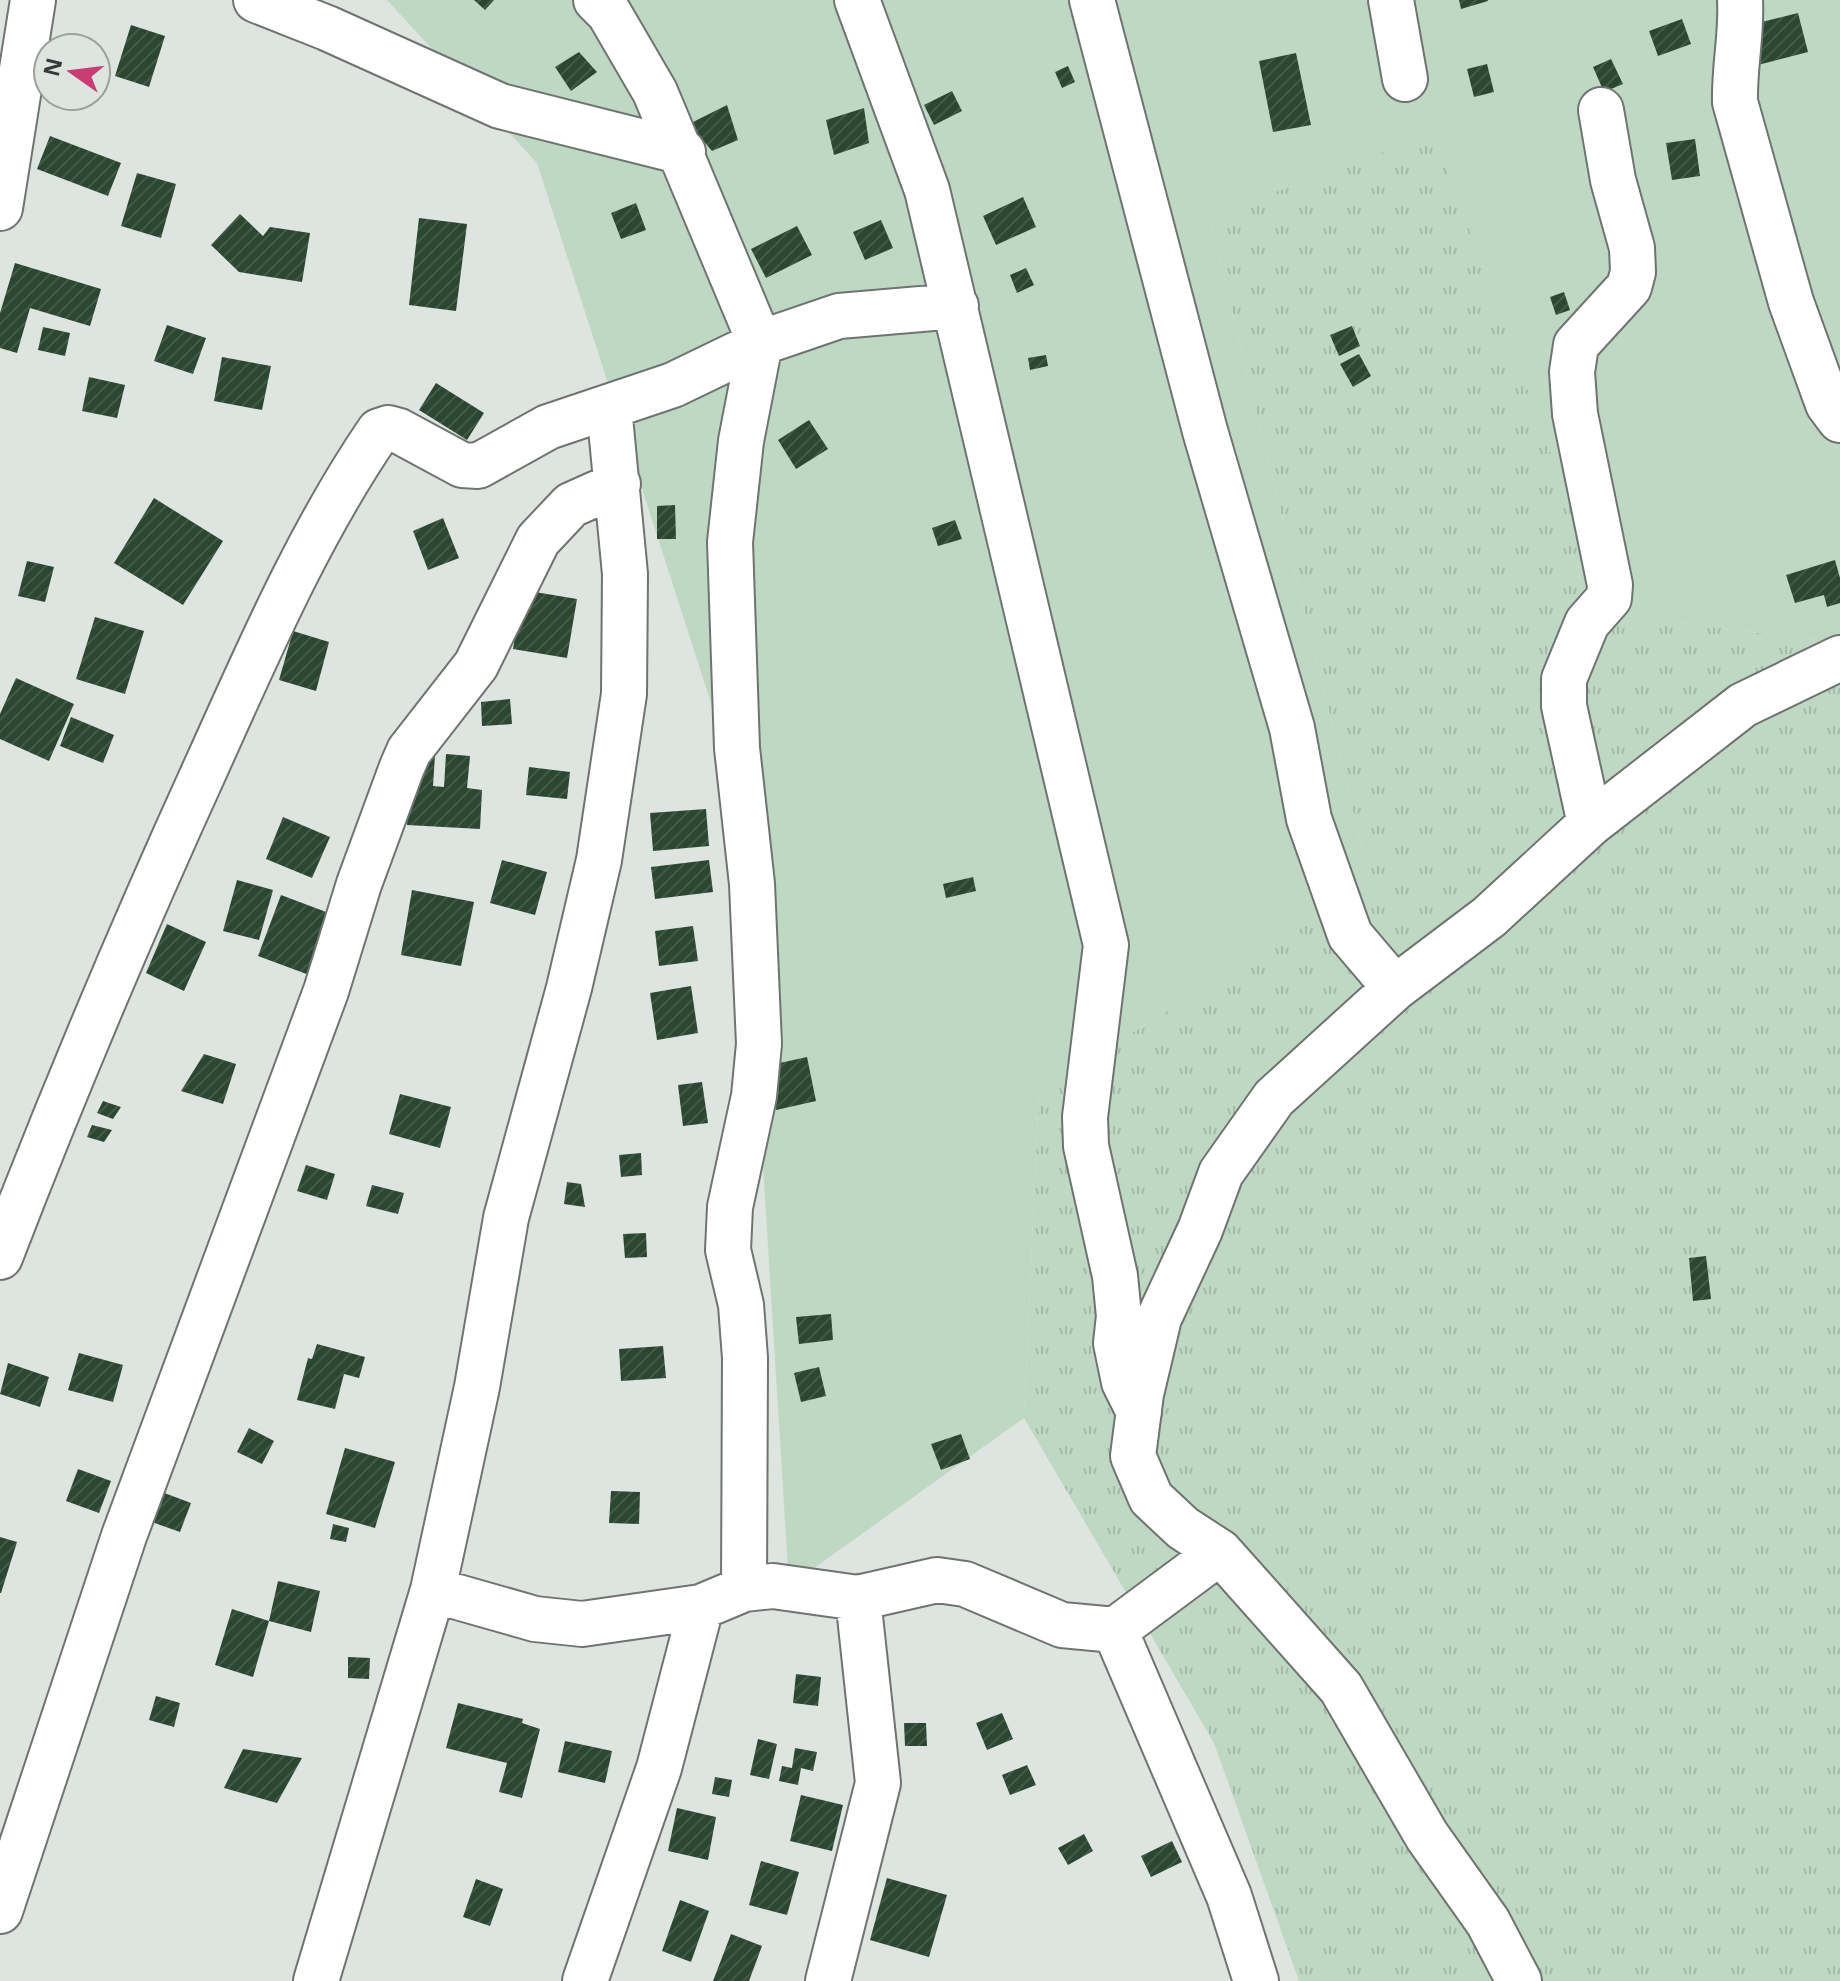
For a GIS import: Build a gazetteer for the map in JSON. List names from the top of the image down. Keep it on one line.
{"north":"left"}
